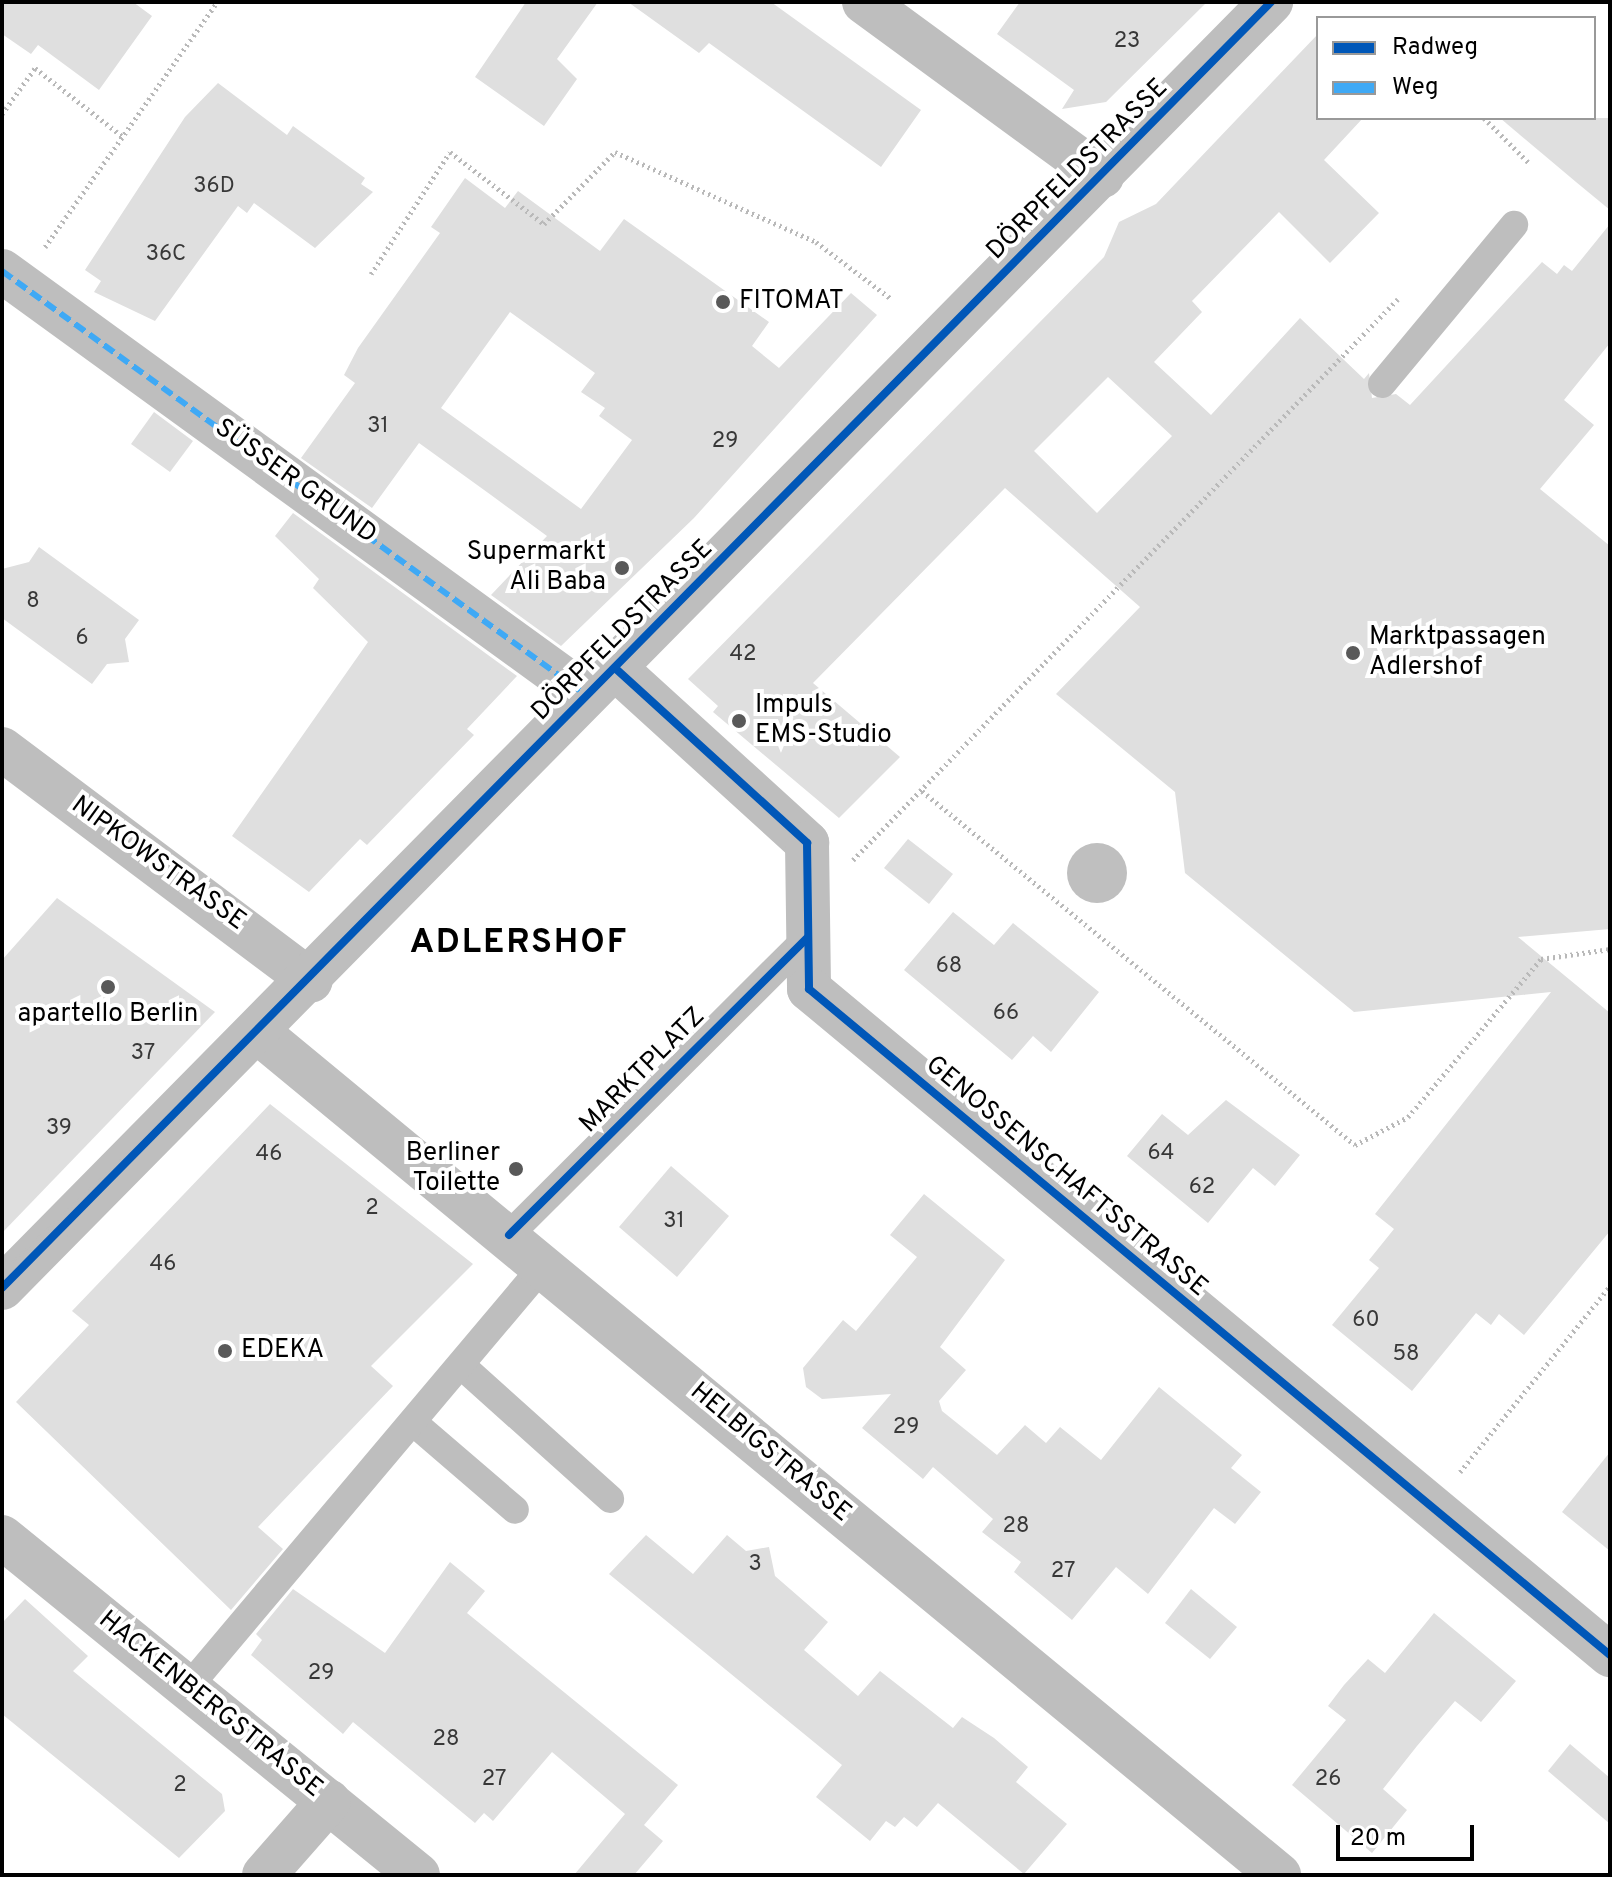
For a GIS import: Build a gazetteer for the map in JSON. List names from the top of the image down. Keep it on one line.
{"streets":{"street":["DÖRPFELDSTRASSE","SÜSSER GRUND","NIPKOWSTRASSE","GENOSSENSCHAFTSSTRASSE","HELBIGSTRASSE","HACKENBERGSTRASSE"],"lane":["MARKTPLATZ"]},"crossings":[["DÖRPFELDSTRASSE","SÜSSER GRUND"],["DÖRPFELDSTRASSE","NIPKOWSTRASSE"],["DÖRPFELDSTRASSE","GENOSSENSCHAFTSSTRASSE"],["DÖRPFELDSTRASSE","HELBIGSTRASSE"],["SÜSSER GRUND","GENOSSENSCHAFTSSTRASSE"],["MARKTPLATZ","GENOSSENSCHAFTSSTRASSE"],["MARKTPLATZ","HELBIGSTRASSE"]],"districts":["ADLERSHOF"],"places":["FITOMAT","Supermarkt Ali Baba","Marktpassagen Adlershof","Impuls EMS-Studio","apartello Berlin","Berliner Toilette","EDEKA"],"house_numbers":["23","36D","36C","31","29","8","6","42","68","66","37","39","64","46","62","2","31","46","60","58","29","28","3","27","29","28","27","26","2"],"legend":["Radweg","Weg"],"scale_bar":"20 m"}
